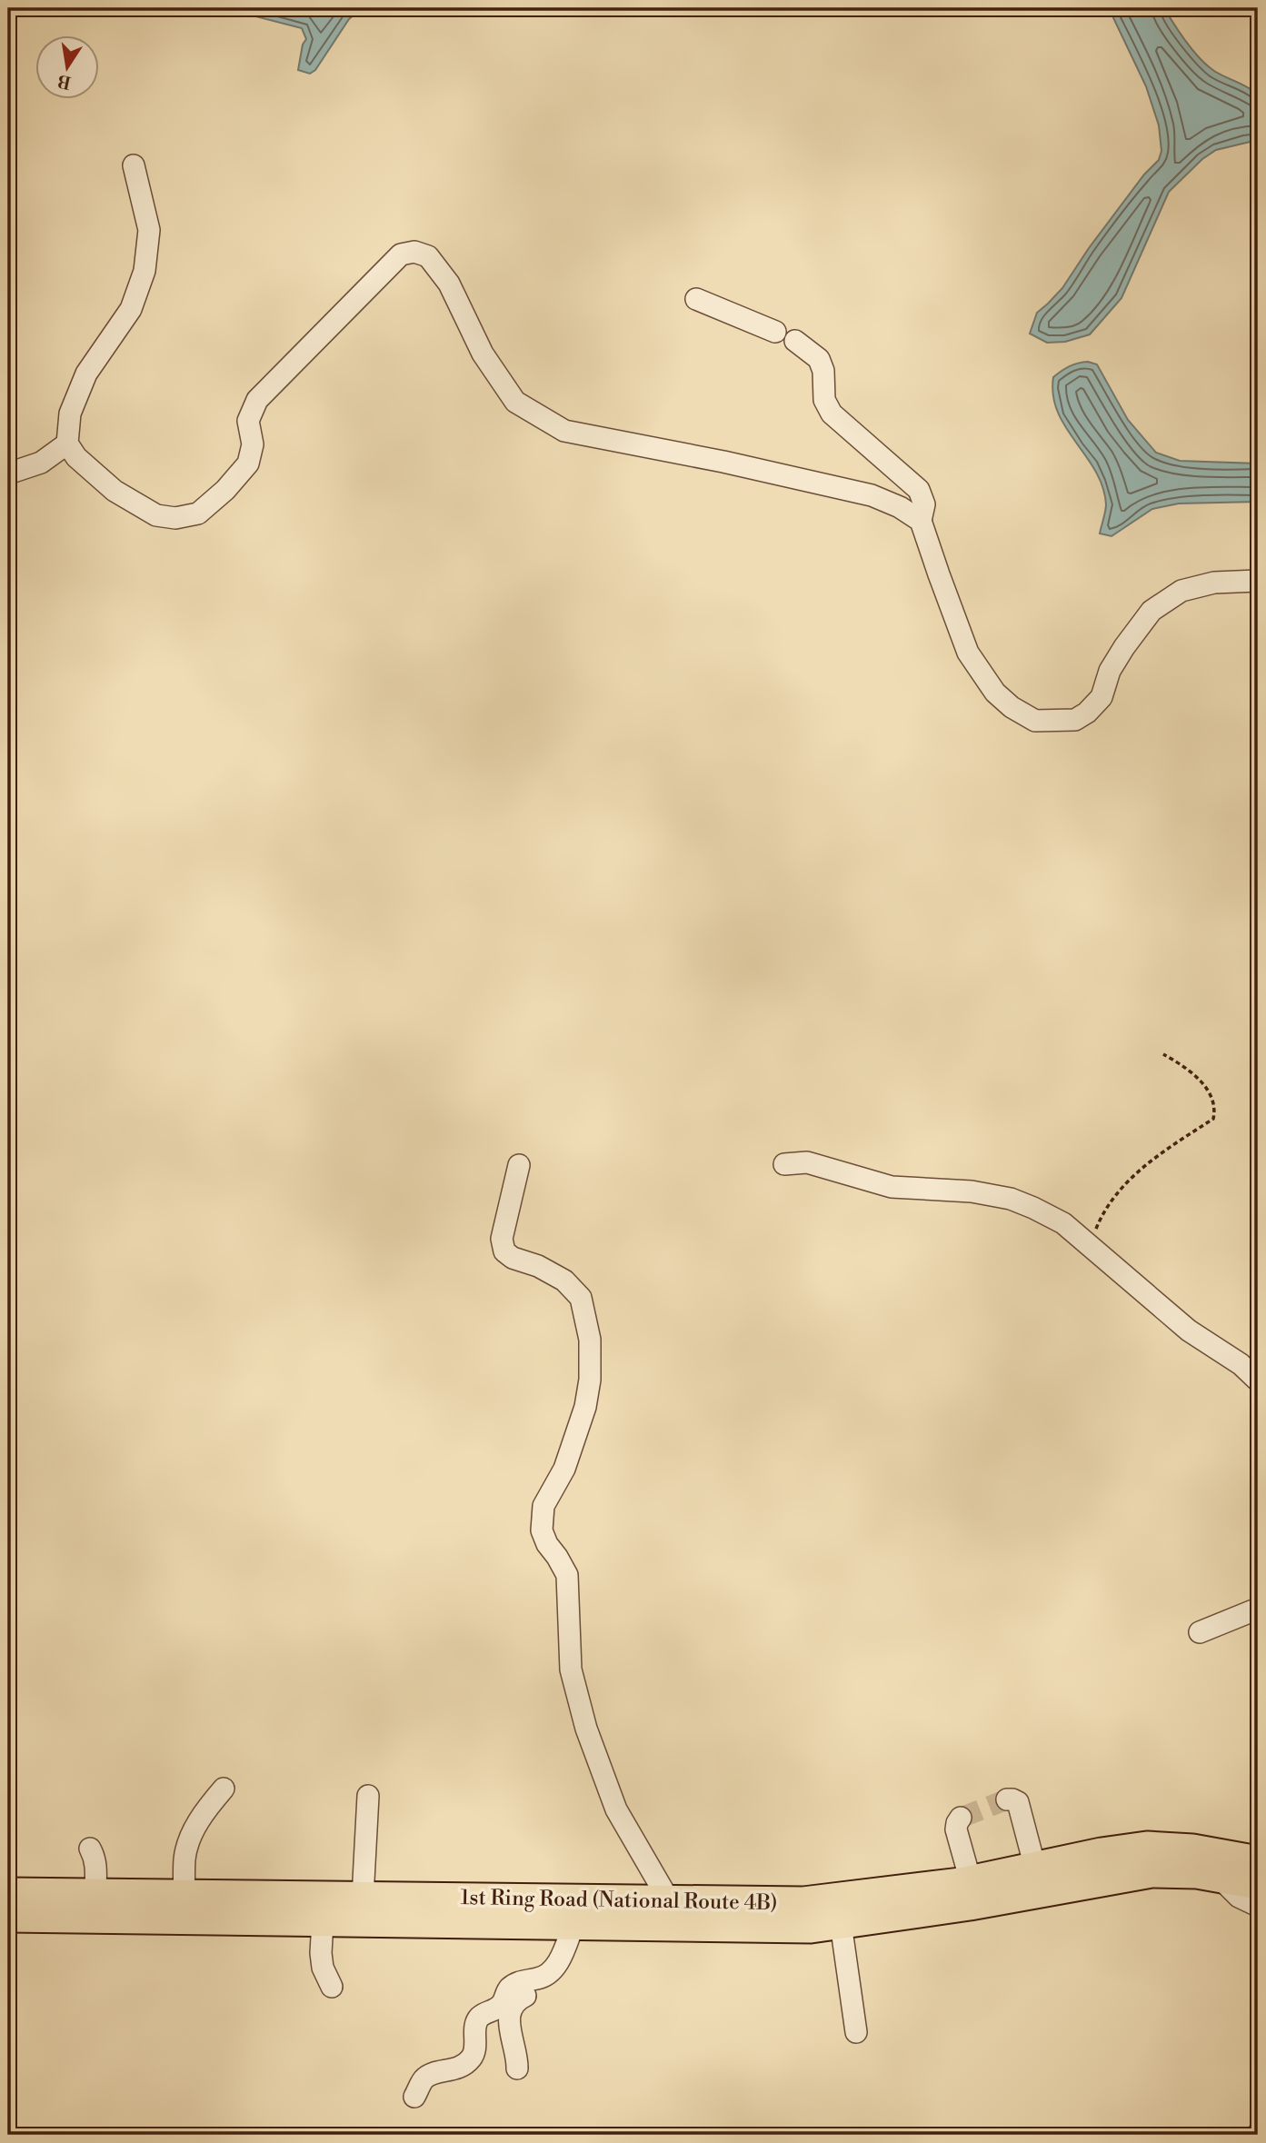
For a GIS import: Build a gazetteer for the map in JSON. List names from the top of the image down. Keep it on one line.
{"streets":{"highway":["1st Ring Road (National Route 4B)"]},"north":"bottom"}
